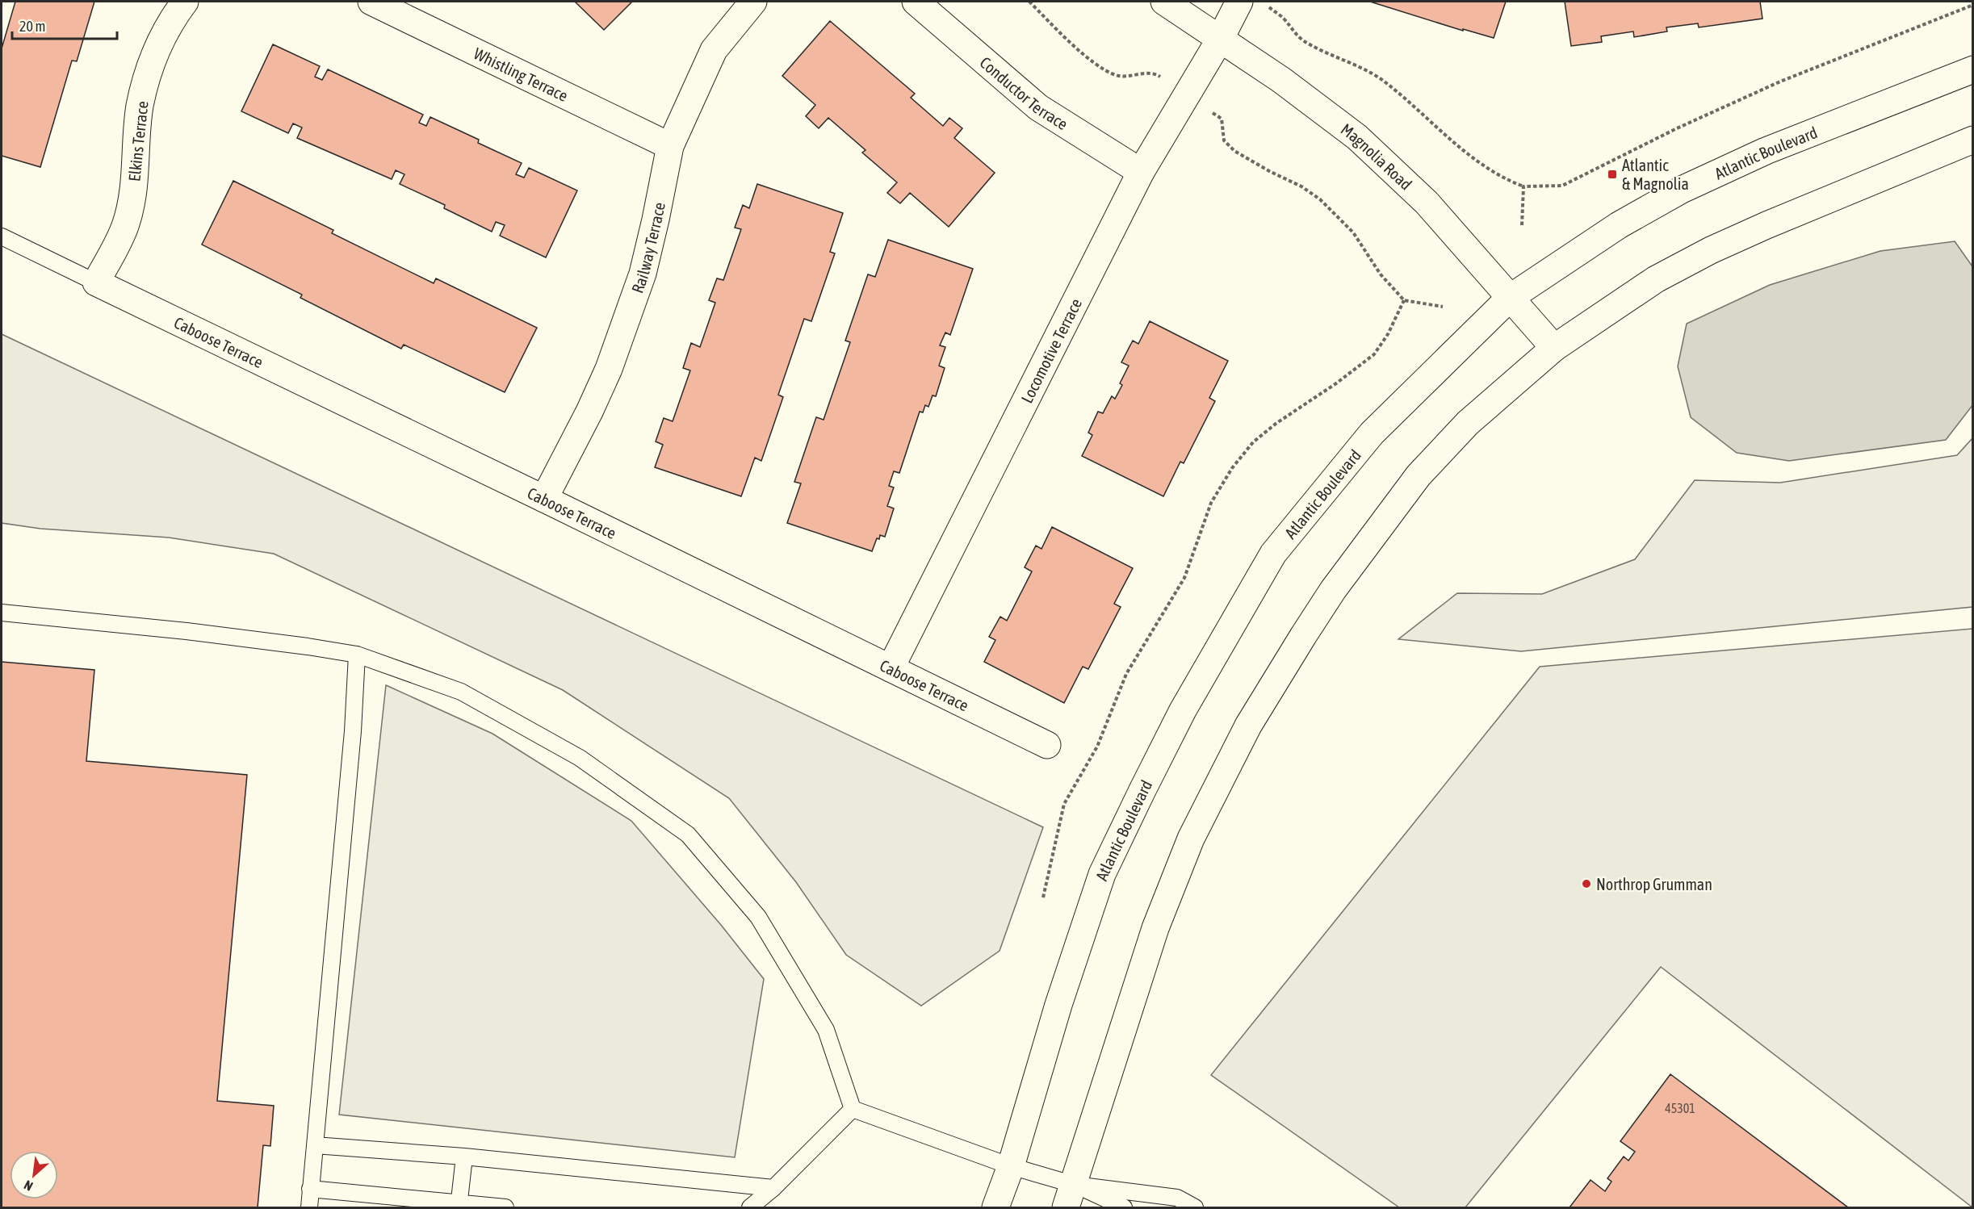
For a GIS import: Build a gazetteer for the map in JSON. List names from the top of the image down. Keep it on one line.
{"streets":{"street":["Whistling Terrace","Conductor Terrace","Elkins Terrace","Atlantic Boulevard","Magnolia Road","Railway Terrace","Caboose Terrace","Locomotive Terrace"]},"crossings":[["Whistling Terrace","Railway Terrace"],["Conductor Terrace","Locomotive Terrace"],["Elkins Terrace","Caboose Terrace"],["Atlantic Boulevard","Magnolia Road"],["Magnolia Road","Locomotive Terrace"],["Railway Terrace","Caboose Terrace"],["Caboose Terrace","Locomotive Terrace"]],"places":{"transit":["Atlantic & Magnolia"],"other":["Northrop Grumman"]},"house_numbers":["45301"],"scale_bar":"20 m","north":"bottom left"}
